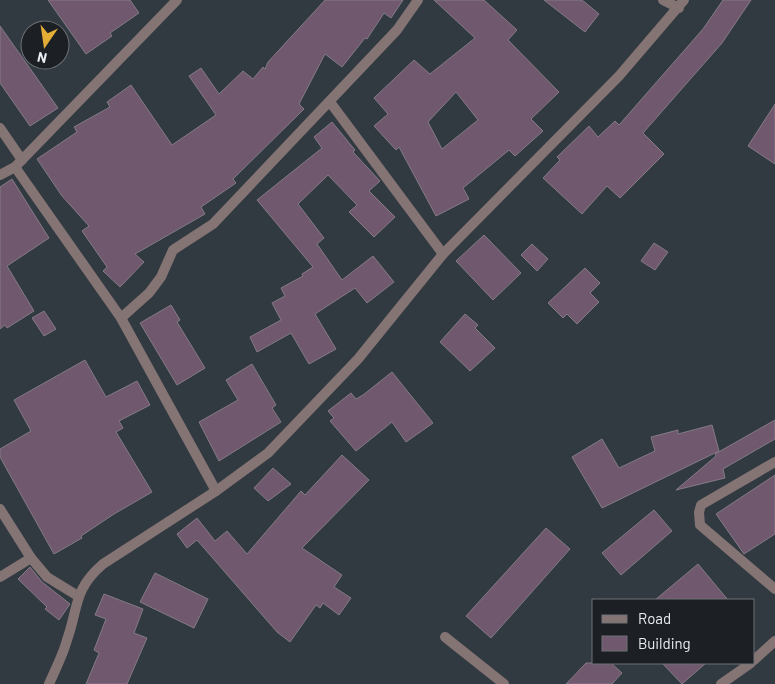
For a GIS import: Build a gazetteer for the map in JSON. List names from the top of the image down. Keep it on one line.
{"legend":["Road","Building"],"north":"bottom"}
